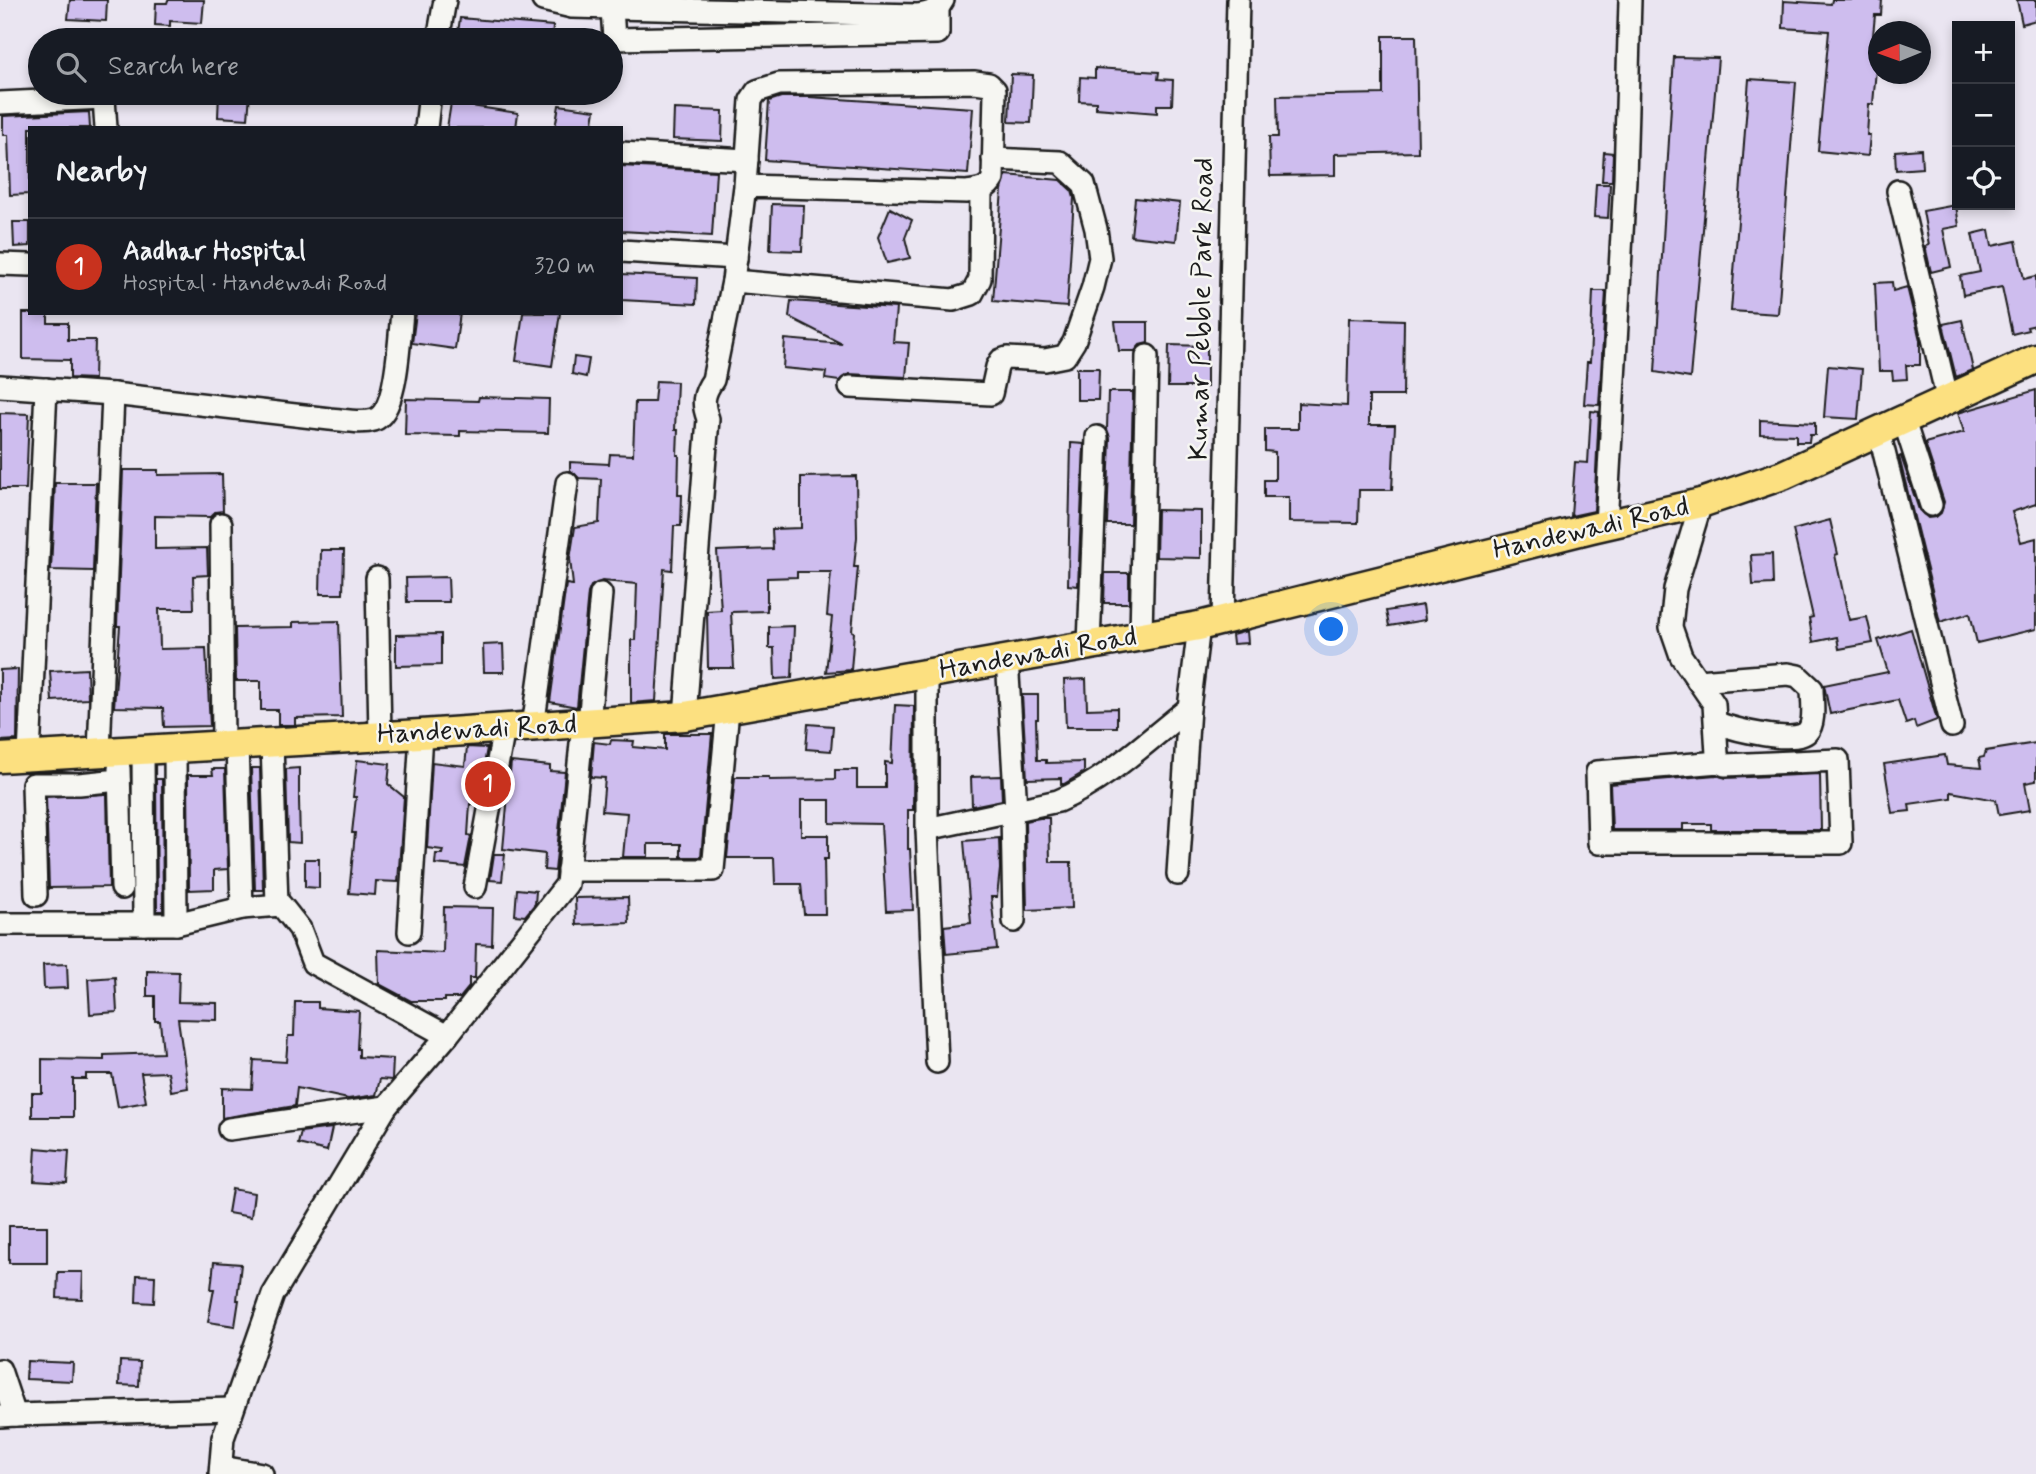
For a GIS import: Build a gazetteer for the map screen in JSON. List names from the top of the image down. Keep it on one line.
{"streets":{"main road":["Handewadi Road"],"street":["Kumar Pebble Park Road"]},"crossings":[["Kumar Pebble Park Road","Handewadi Road"]],"north":"left","page":{"map_buttons":["+","−"],"search":"Search here","heading":"Nearby","list":[{"mark":"1","name":"Aadhar Hospital","note":"Hospital · Handewadi Road","value":"320 m"}],"pins":"1"}}
